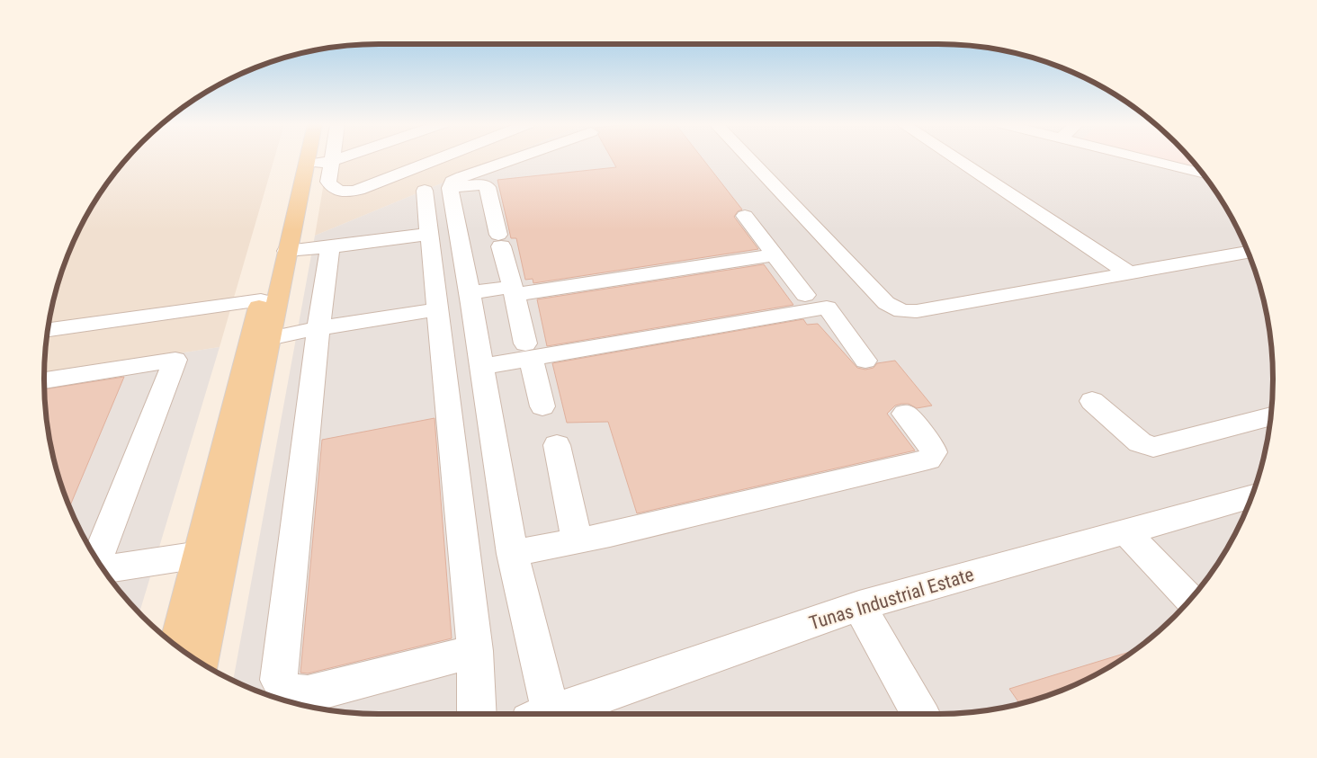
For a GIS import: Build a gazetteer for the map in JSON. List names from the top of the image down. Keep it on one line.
{"streets":{"street":["Tunas Industrial Estate"]}}
